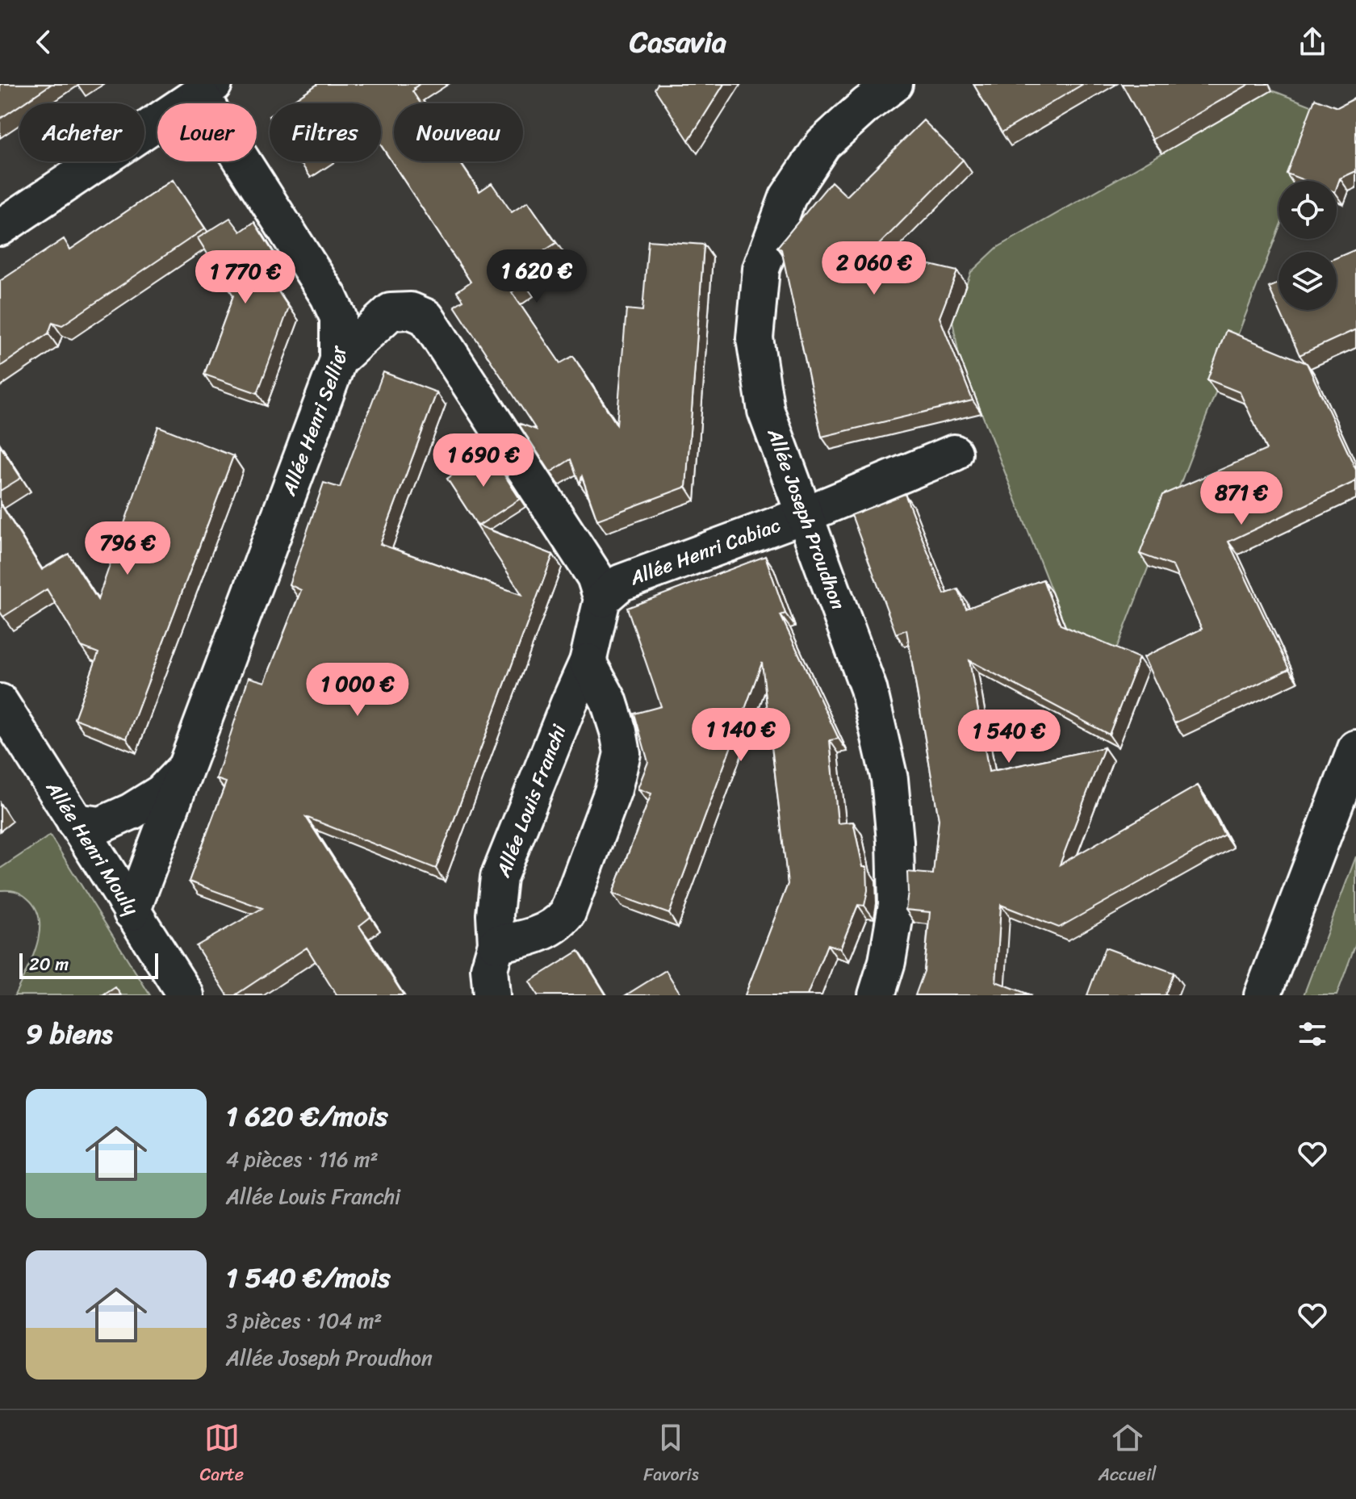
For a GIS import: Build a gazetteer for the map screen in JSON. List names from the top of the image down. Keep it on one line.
{"streets":{"street":["Allée Henri Sellier","Allée Joseph Proudhon","Allée Henri Cabiac","Allée Louis Franchi","Allée Henri Mouly"]},"crossings":[["Allée Henri Sellier","Allée Henri Mouly"],["Allée Joseph Proudhon","Allée Henri Cabiac"],["Allée Henri Cabiac","Allée Louis Franchi"]],"scale_bar":"20 m","page":{"header":"Casavia","chip":["Acheter","Louer","Filtres","Nouveau"],"price":["2 060 €","1 620 €","1 770 €","1 690 €","871 €","796 €","1 000 €","1 140 €","1 540 €"],"scale":"20 m","heading":"9 biens","list":[{"name":"1 620 €/mois","note":"4 pièces · 116 m² · Allée Louis Franchi"},{"name":"1 540 €/mois","note":"3 pièces · 104 m² · Allée Joseph Proudhon"}],"tabs":["Carte","Favoris","Accueil"]}}
